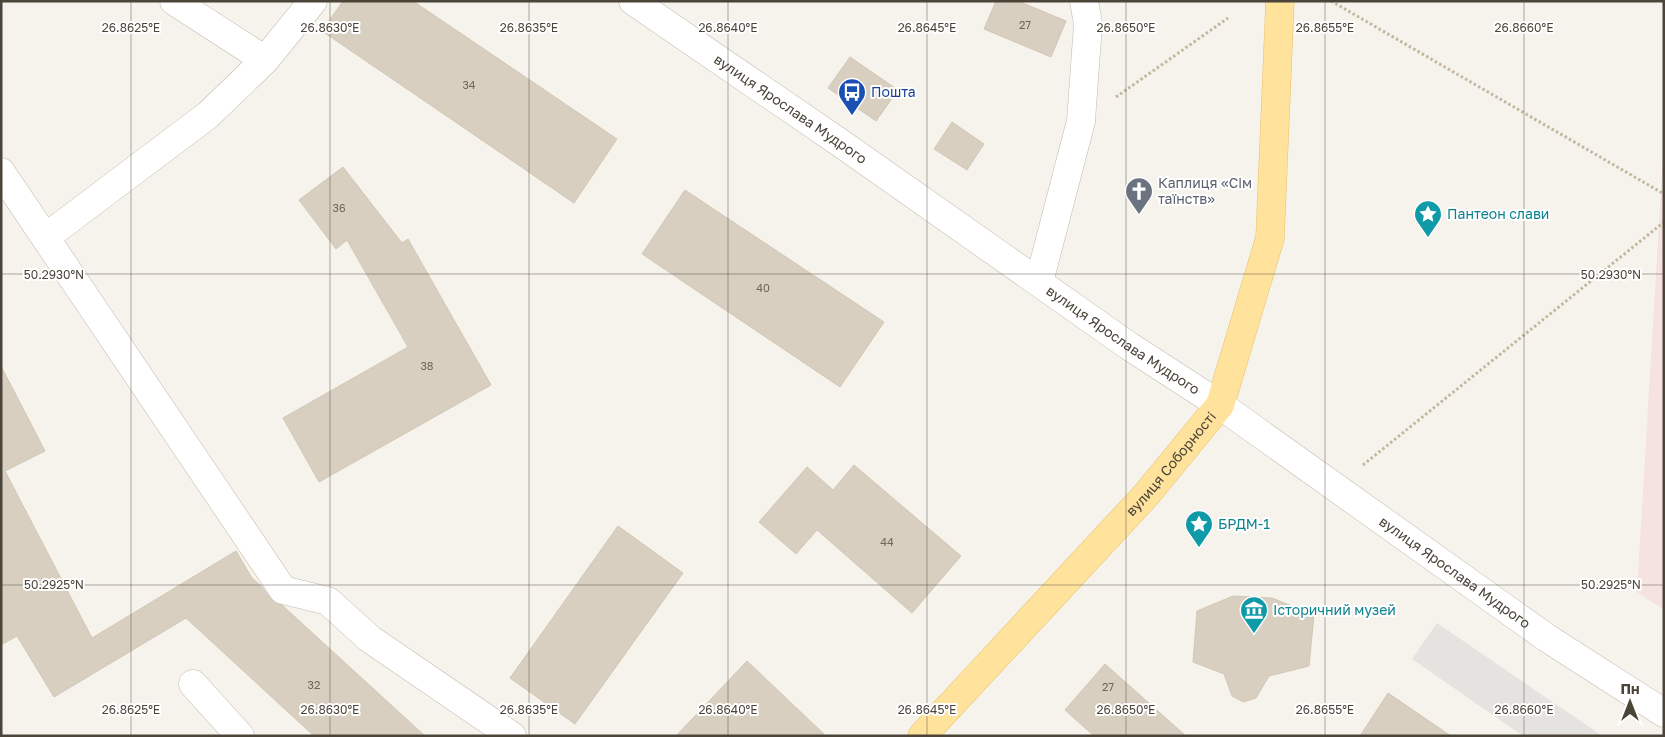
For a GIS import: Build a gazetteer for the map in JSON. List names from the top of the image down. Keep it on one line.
{"streets":{"main road":["вулиця Соборності"],"street":["вулиця Ярослава Мудрого"]},"crossings":[["вулиця Ярослава Мудрого","вулиця Соборності"]],"places":{"bus stop":["Пошта"],"church":["Каплиця «Сім таїнств»"],"place":["Пантеон слави","БРДМ-1"],"museum":["Історичний музей"]},"house_numbers":["27","34","36","40","38","44","32","27"],"north":"top","coordinates":["26.8625°E","26.8630°E","26.8635°E","26.8640°E","26.8645°E","26.8650°E","26.8655°E","26.8660°E","50.2930°N","50.2925°N"]}
